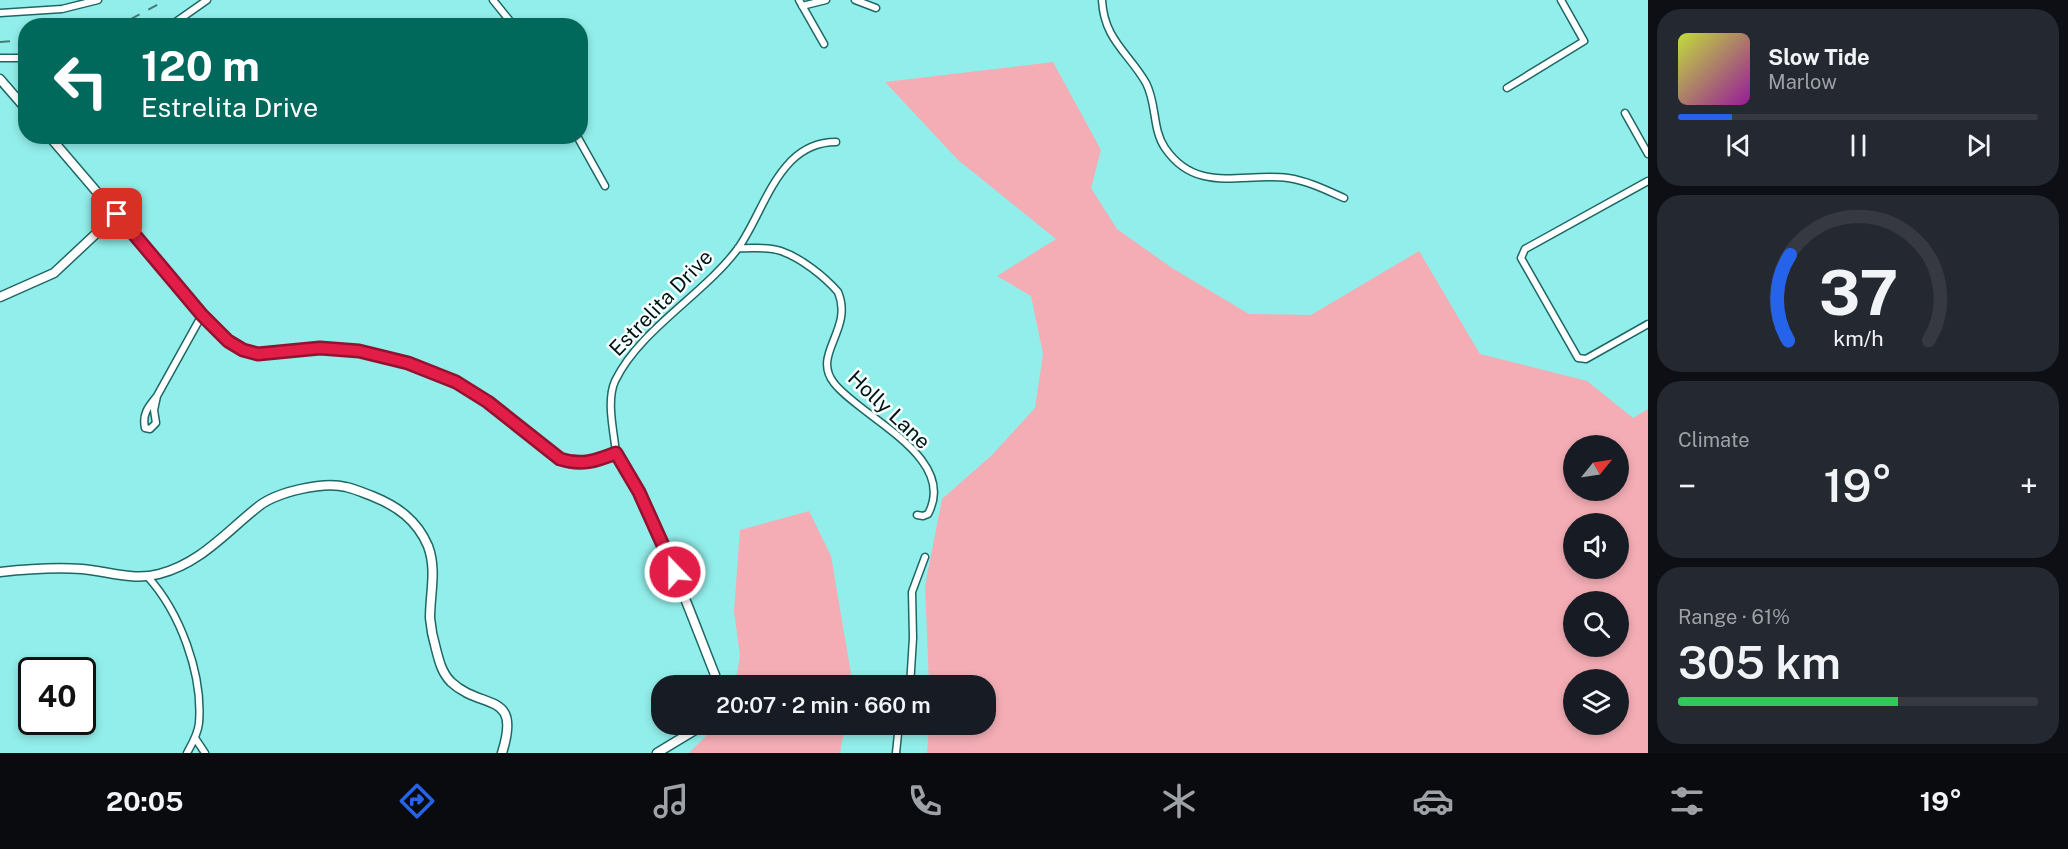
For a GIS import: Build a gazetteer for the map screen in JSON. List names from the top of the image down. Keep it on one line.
{"streets":{"street":["Estrelita Drive","Holly Lane"]},"crossings":[["Estrelita Drive","Holly Lane"]],"north":"top right","page":{"turn":["120 m","Estrelita Drive"],"song":["Slow Tide","Marlow"],"tile":["Climate",["Range · 61%","305 km"]],"heat":["−","19°","+"],"limit":"40","trip":"20:07 · 2 min · 660 m","tabs":["20:05","19°"],"gauge":["37","km/h"]}}
